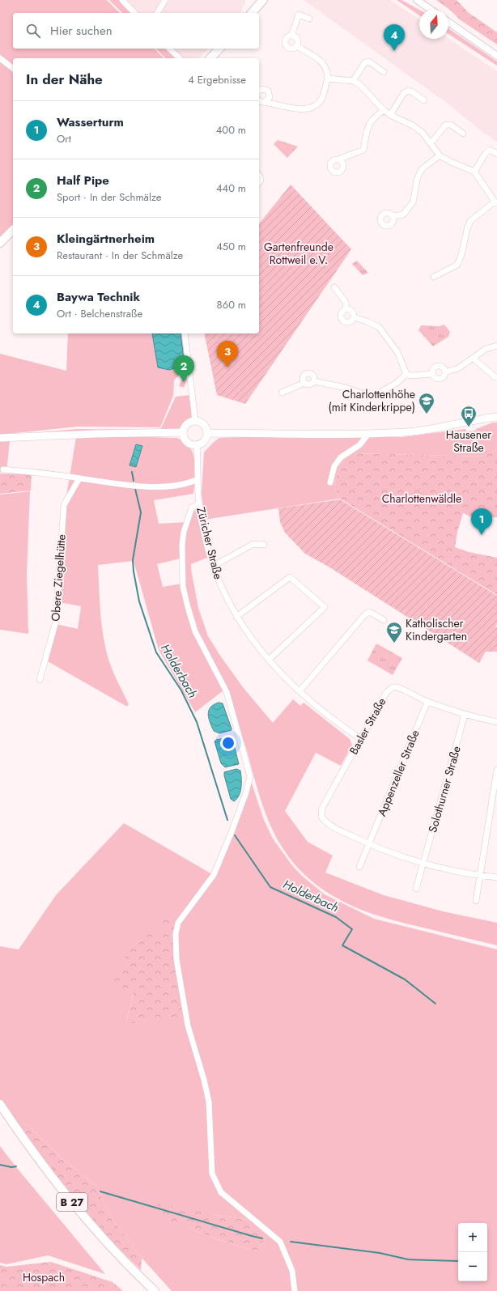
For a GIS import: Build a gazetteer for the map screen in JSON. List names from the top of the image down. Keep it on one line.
{"streets":{"main road":["B 27"],"street":["Züricher Straße","Obere Ziegelhütte","Basler Straße","Appenzeller Straße","Solothurner Straße"]},"crossings":[["Züricher Straße","Basler Straße"],["Basler Straße","Appenzeller Straße"],["Basler Straße","Solothurner Straße"]],"water":["Holderbach"],"parks":["Gartenfreunde Rottweil e.V.","Charlottenwäldle","Hospach"],"places":{"school or university":["Charlottenhöhe (mit Kinderkrippe)","Katholischer Kindergarten"],"bus stop":["Hausener Straße"]},"north":"top","page":{"search":"Hier suchen","pins":["4","3","2","1"],"heading":["In der Nähe","4 Ergebnisse"],"list":[{"mark":"1","name":"Wasserturm","note":"Ort","value":"400 m"},{"mark":"2","name":"Half Pipe","note":"Sport · In der Schmälze","value":"440 m"},{"mark":"3","name":"Kleingärtnerheim","note":"Restaurant · In der Schmälze","value":"450 m"},{"mark":"4","name":"Baywa Technik","note":"Ort · Belchenstraße","value":"860 m"}],"map_buttons":["+","−"]}}
